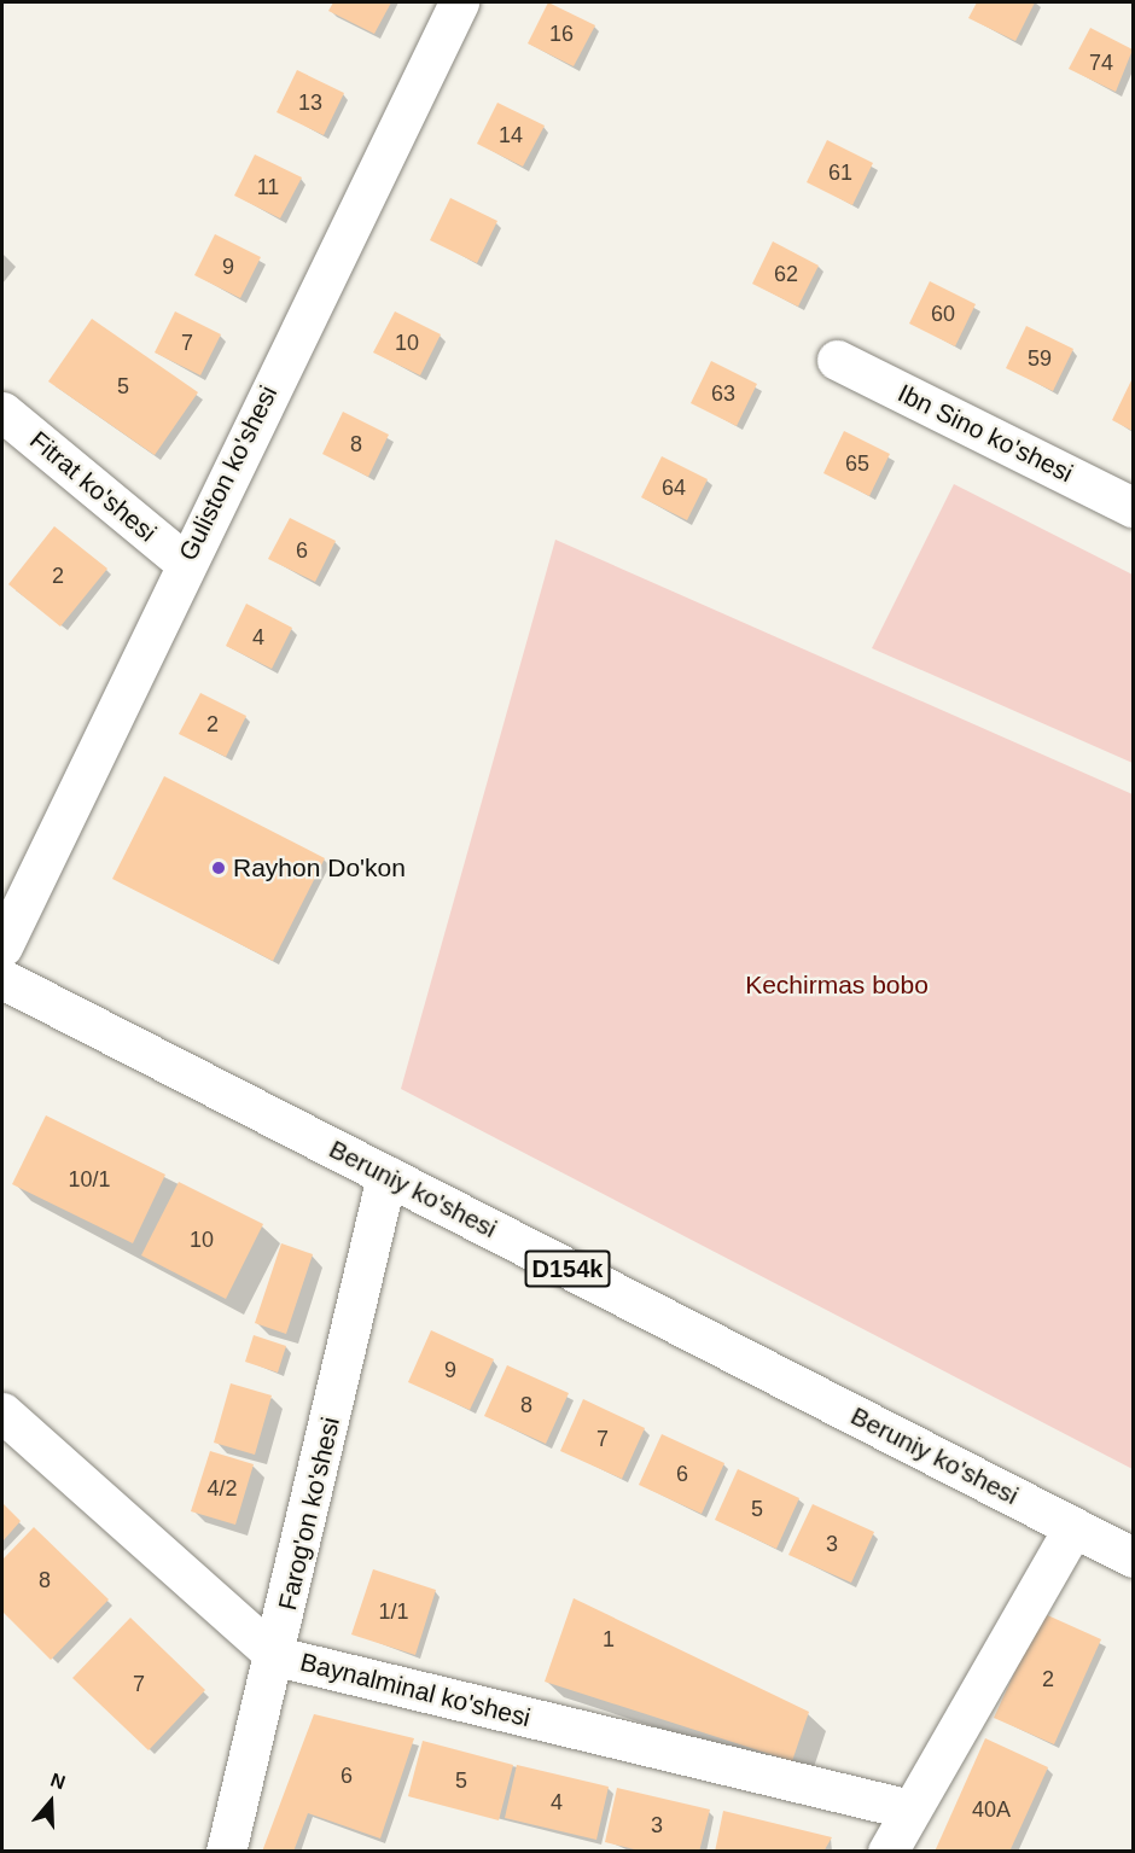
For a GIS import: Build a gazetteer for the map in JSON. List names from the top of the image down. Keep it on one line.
{"streets":{"street":["Ibn Sino ko'shesi","Guliston ko'shesi","Fitrat ko'shesi","Beruniy ko'shesi","D154k","Farog'on ko'shesi","Baynalminal ko'shesi"]},"crossings":[["Guliston ko'shesi","Fitrat ko'shesi"],["Beruniy ko'shesi","Farog'on ko'shesi"],["Farog'on ko'shesi","Baynalminal ko'shesi"]],"parks":["Kechirmas bobo"],"places":["Rayhon Do'kon"],"house_numbers":["16","74","13","14","61","11","9","62","60","7","10","59","5","63","8","65","64","6","2","4","2","10/1","10","9","8","7","6","4/2","5","3","8","1/1","1","2","7","6","5","4","40A","3"],"north":"top"}
